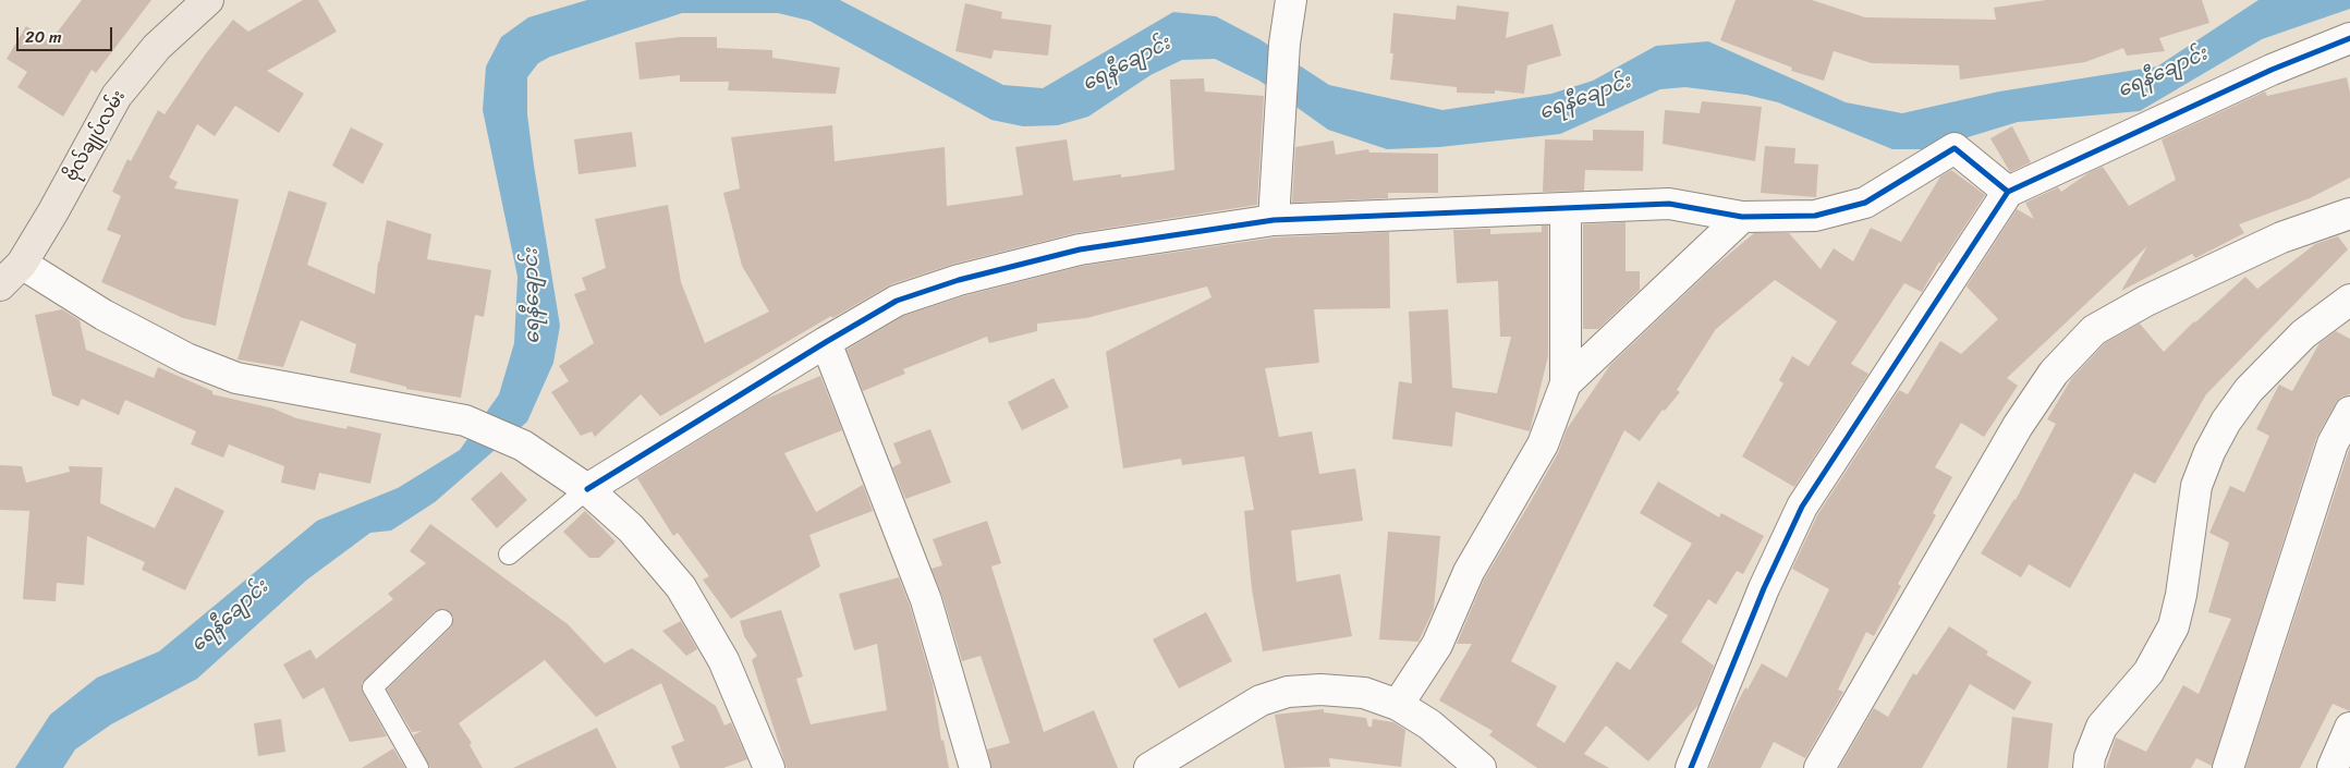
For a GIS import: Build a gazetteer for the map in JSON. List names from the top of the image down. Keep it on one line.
{"streets":{"main road":["ဗိုလ်‌ချုပ်‌လမ်း"]},"water":["ရေနီချောင်း"],"scale_bar":"20 m"}
